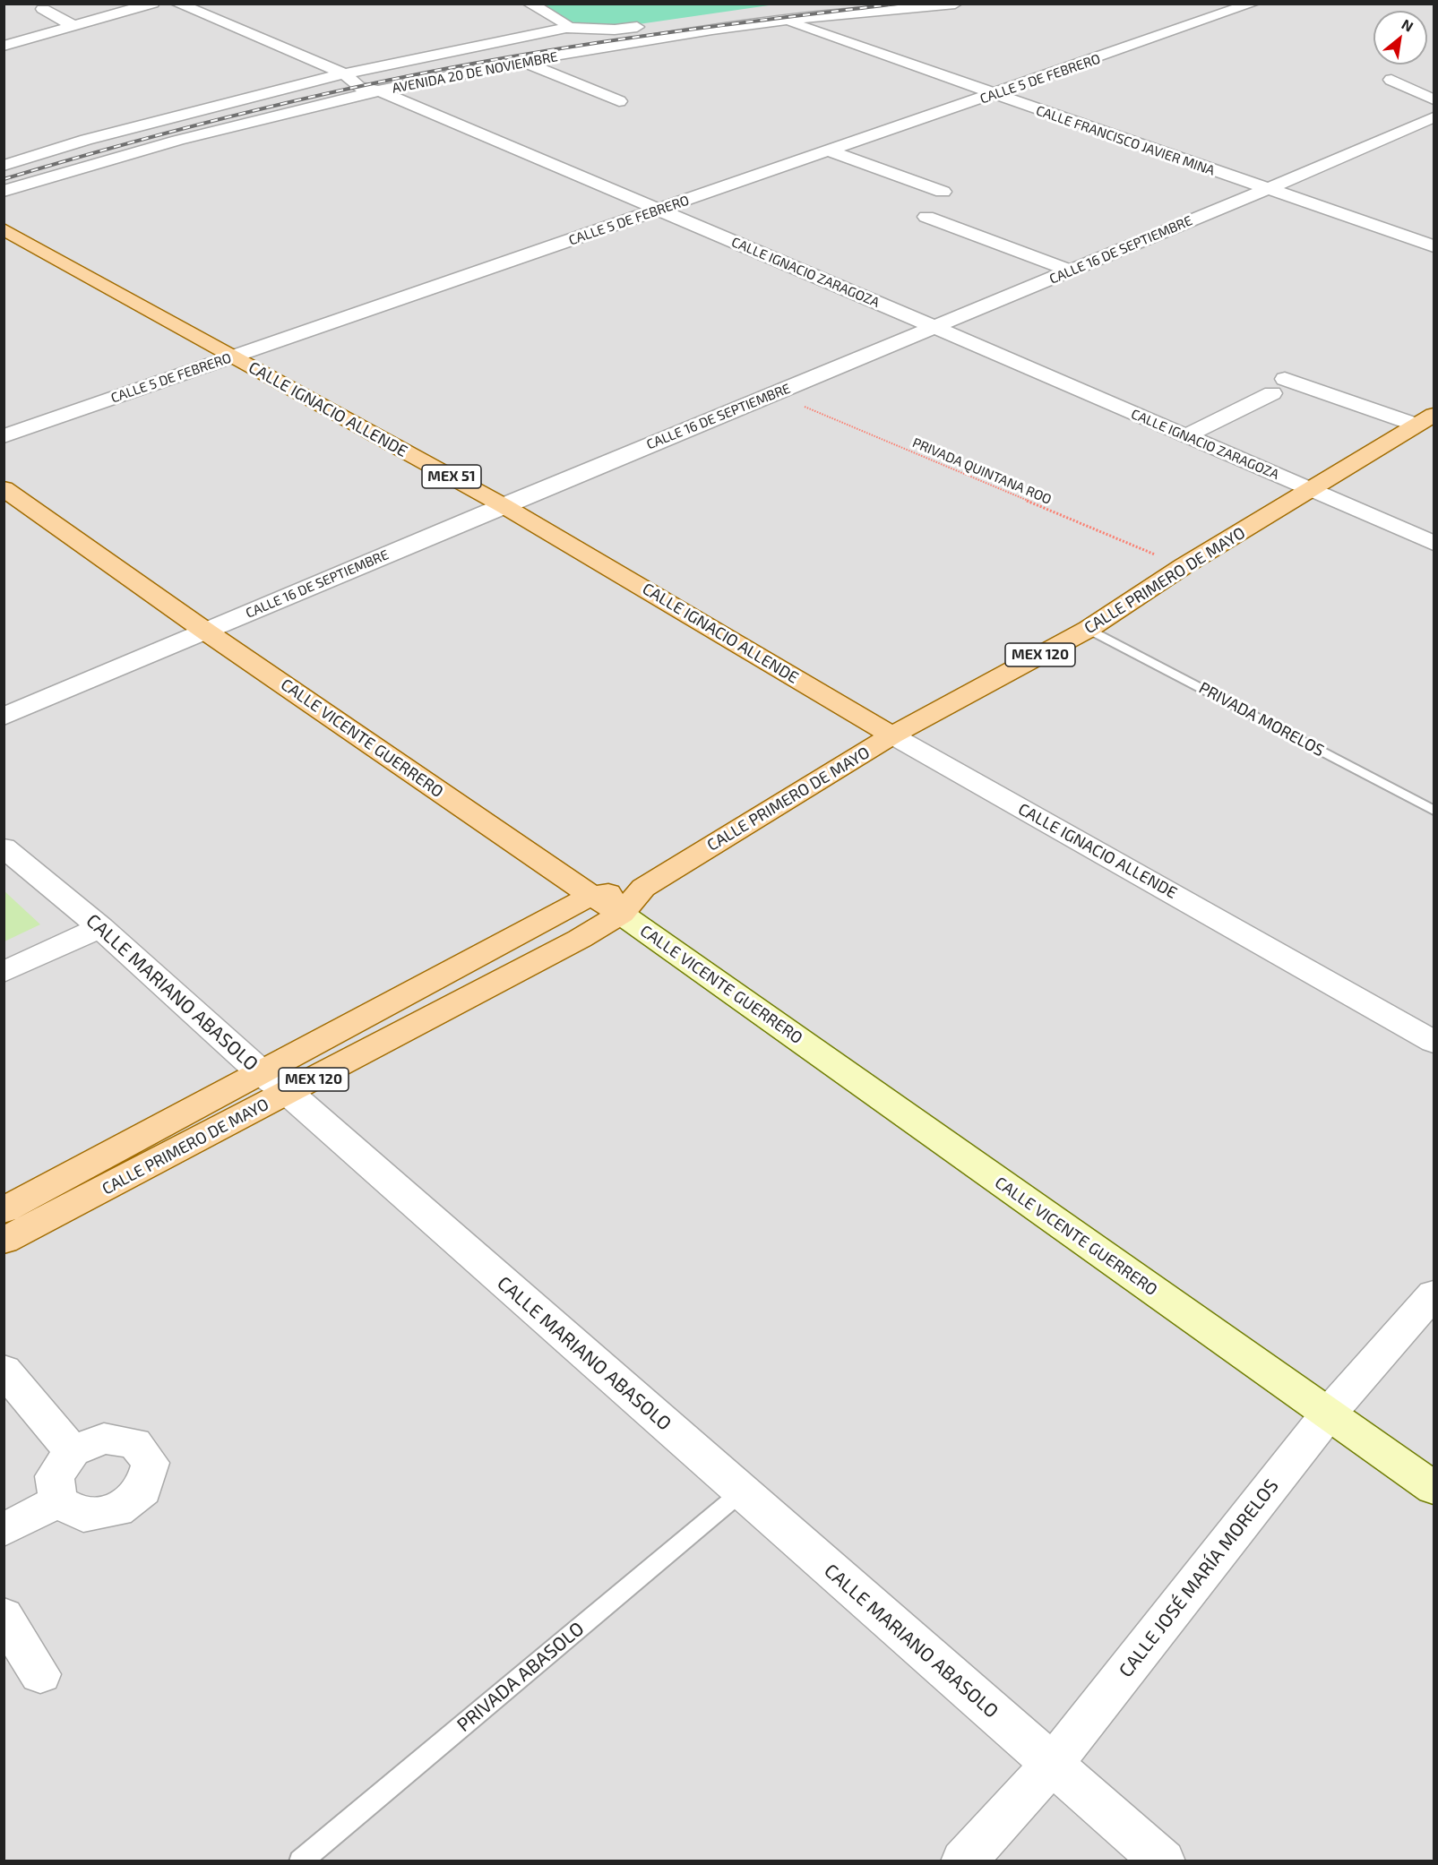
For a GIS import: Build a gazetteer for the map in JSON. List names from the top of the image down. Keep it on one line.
{"streets":{"main road":["CALLE IGNACIO ALLENDE","MEX 51","CALLE PRIMERO DE MAYO","MEX 120","CALLE VICENTE GUERRERO"],"street":["AVENIDA 20 DE NOVIEMBRE","CALLE 5 DE FEBRERO","CALLE FRANCISCO JAVIER MINA","CALLE 16 DE SEPTIEMBRE","CALLE IGNACIO ZARAGOZA","CALLE MARIANO ABASOLO","CALLE JOSÉ MARÍA MORELOS"],"lane":["PRIVADA MORELOS","PRIVADA ABASOLO"],"path":["PRIVADA QUINTANA ROO"]},"crossings":[["AVENIDA 20 DE NOVIEMBRE","CALLE FRANCISCO JAVIER MINA"],["AVENIDA 20 DE NOVIEMBRE","CALLE IGNACIO ZARAGOZA"],["CALLE 5 DE FEBRERO","CALLE FRANCISCO JAVIER MINA"],["CALLE 5 DE FEBRERO","CALLE IGNACIO ZARAGOZA"],["CALLE 5 DE FEBRERO","CALLE IGNACIO ALLENDE"],["CALLE FRANCISCO JAVIER MINA","CALLE 16 DE SEPTIEMBRE"],["CALLE 16 DE SEPTIEMBRE","CALLE IGNACIO ZARAGOZA"],["CALLE 16 DE SEPTIEMBRE","CALLE IGNACIO ALLENDE"],["CALLE 16 DE SEPTIEMBRE","PRIVADA QUINTANA ROO"],["CALLE 16 DE SEPTIEMBRE","CALLE VICENTE GUERRERO"],["CALLE IGNACIO ZARAGOZA","CALLE PRIMERO DE MAYO"],["CALLE IGNACIO ALLENDE","CALLE PRIMERO DE MAYO"],["PRIVADA QUINTANA ROO","CALLE PRIMERO DE MAYO"],["CALLE PRIMERO DE MAYO","PRIVADA MORELOS"],["CALLE PRIMERO DE MAYO","CALLE VICENTE GUERRERO"],["CALLE PRIMERO DE MAYO","CALLE MARIANO ABASOLO"],["CALLE VICENTE GUERRERO","CALLE JOSÉ MARÍA MORELOS"],["CALLE MARIANO ABASOLO","CALLE JOSÉ MARÍA MORELOS"],["CALLE MARIANO ABASOLO","PRIVADA ABASOLO"]],"north":"top right"}
